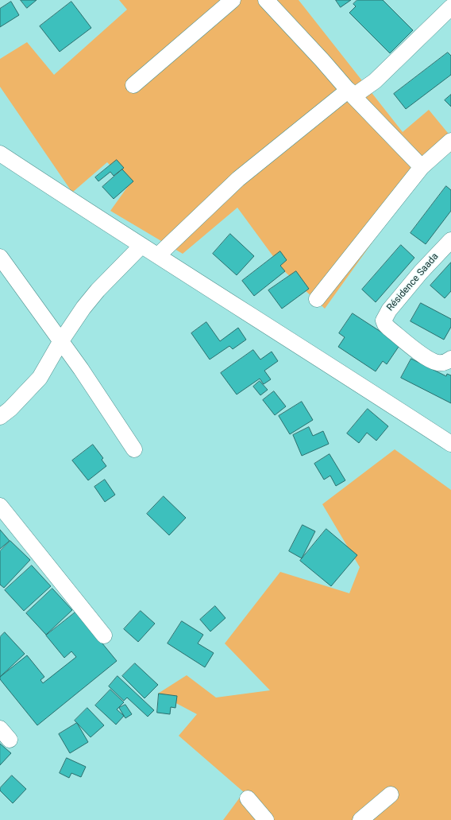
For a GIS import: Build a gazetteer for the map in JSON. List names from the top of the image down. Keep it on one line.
{"streets":{"street":["Résidence Saada"]}}
